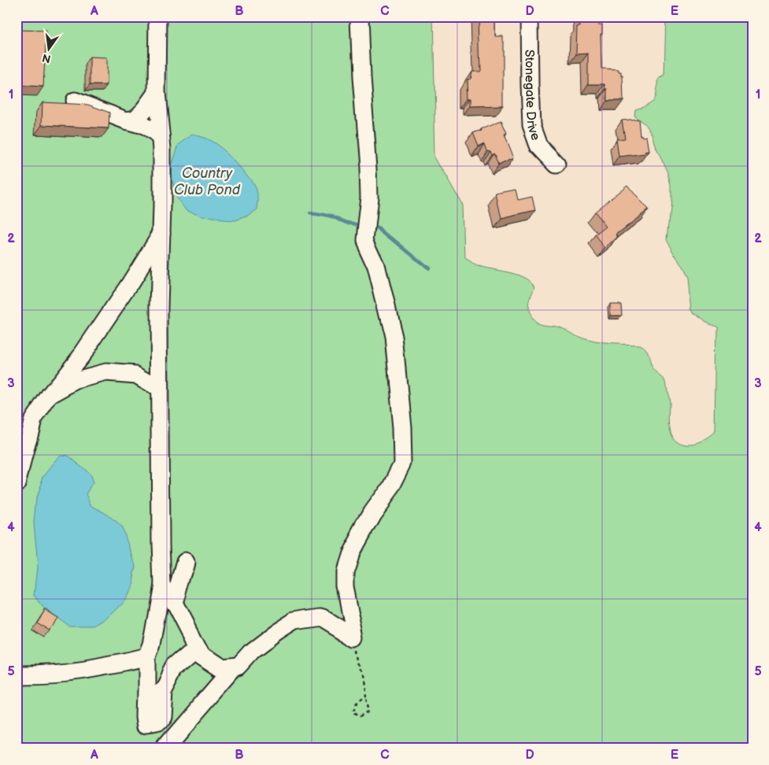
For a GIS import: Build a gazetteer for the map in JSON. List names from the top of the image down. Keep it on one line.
{"streets":{"street":["Stonegate Drive"]},"water":["Country Club Pond"],"north":"bottom","grid":{"columns":["A","B","C","D","E"],"rows":["1","2","3","4","5"]}}
